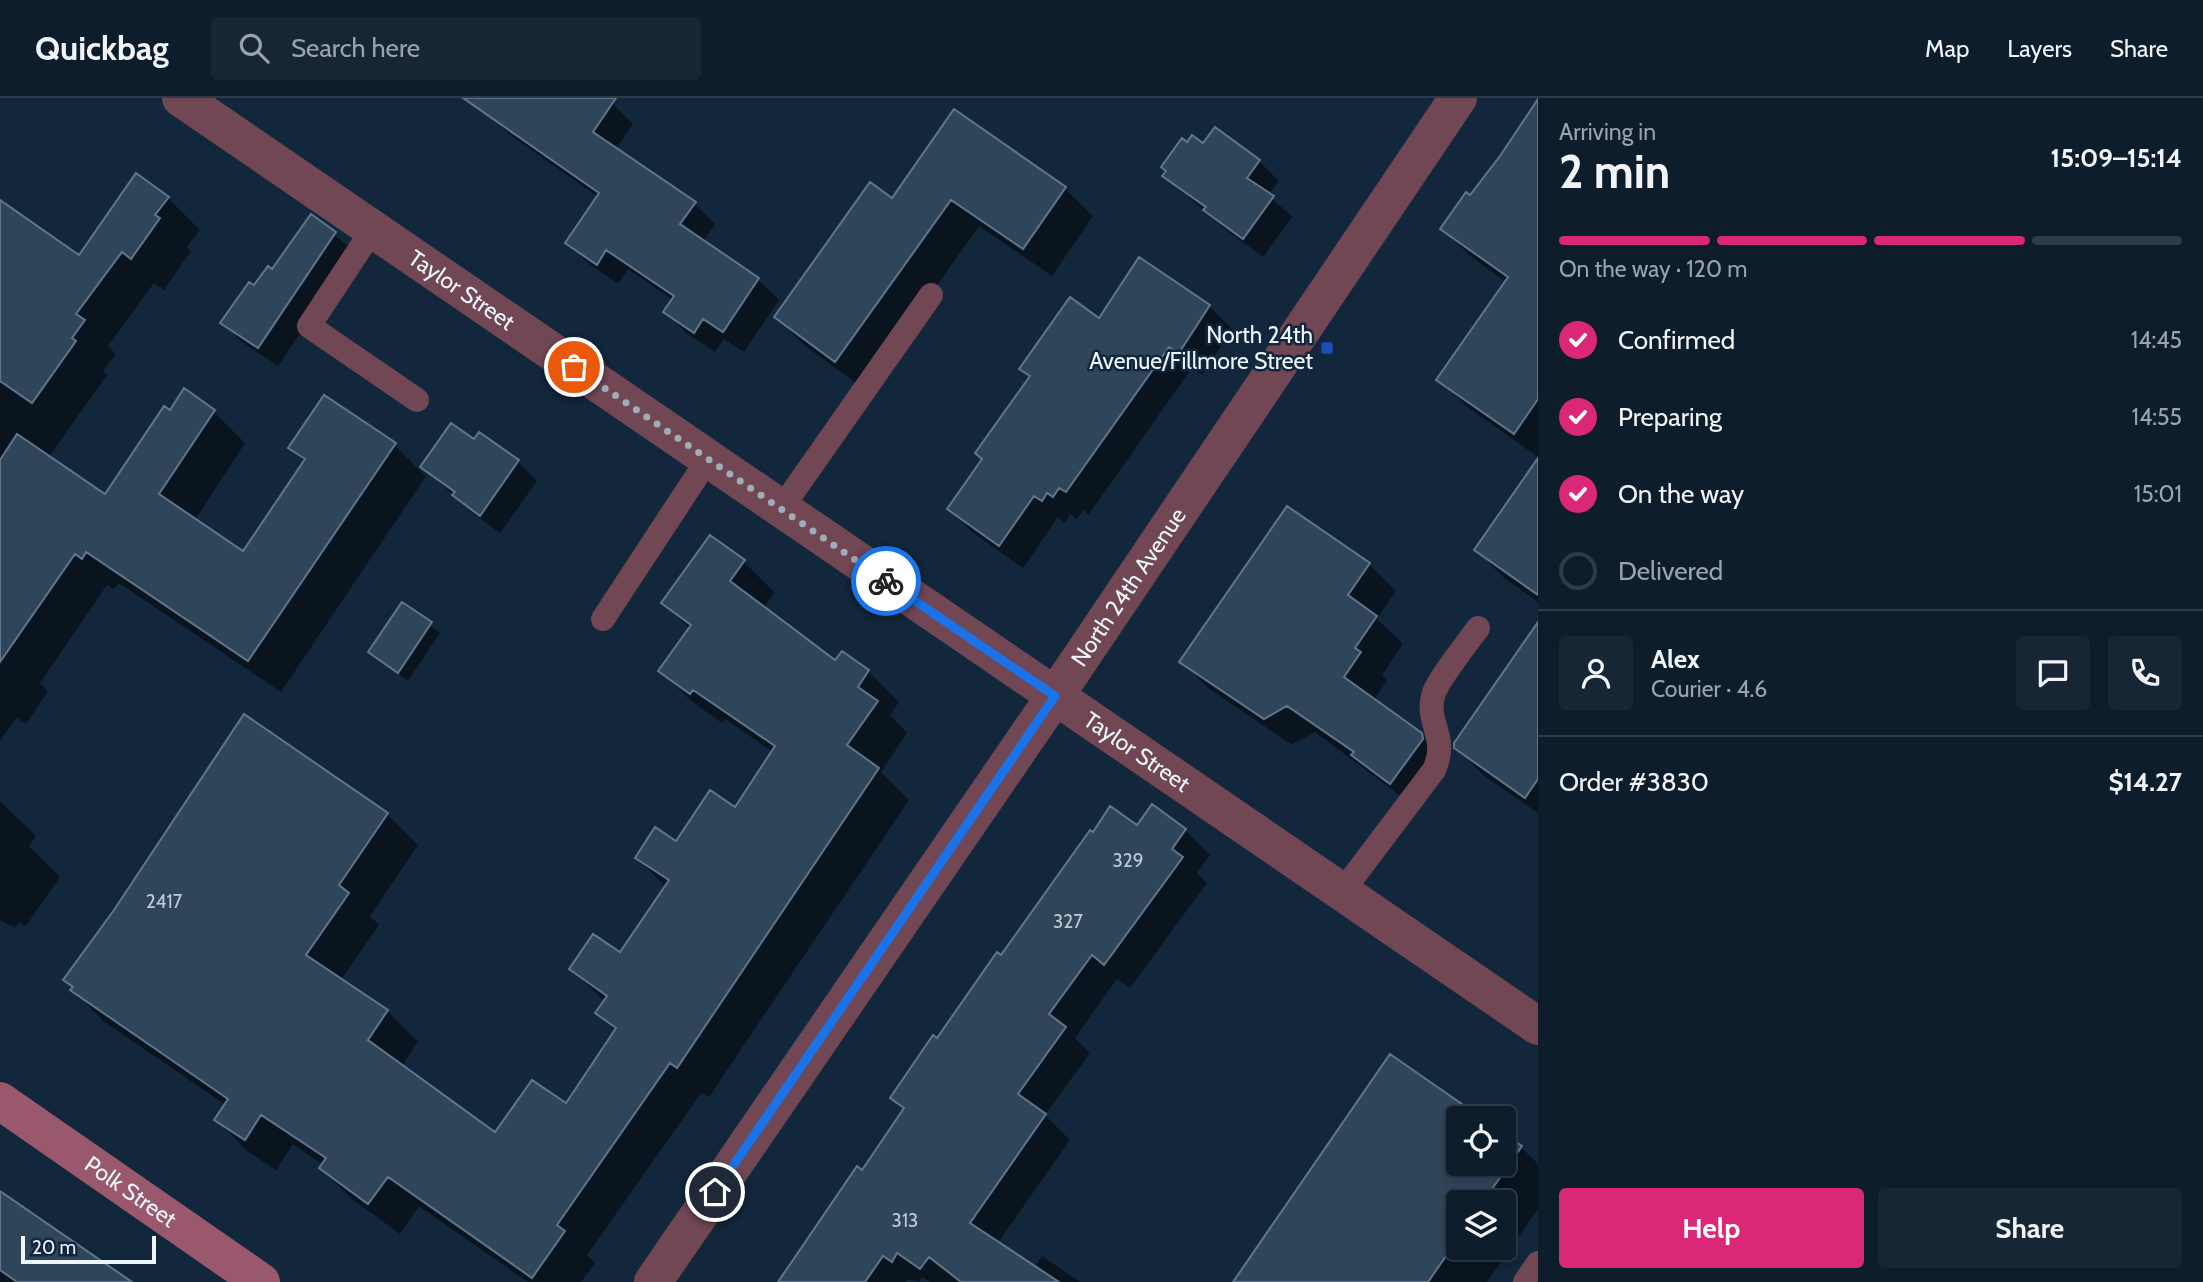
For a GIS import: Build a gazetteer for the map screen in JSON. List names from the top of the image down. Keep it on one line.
{"streets":{"main road":["Polk Street"],"street":["Taylor Street","North 24th Avenue"]},"crossings":[["Taylor Street","North 24th Avenue"]],"places":{"transit":["North 24th Avenue/Fillmore Street"]},"house_numbers":["329","2417","327","313"],"scale_bar":"20 m","page":{"header":"Quickbag","search":"Search here","nav":["Map","Layers","Share"],"heading":["2 min","Arriving in","15:09–15:14"],"panel":["Alex","Courier · 4.6","Order #3830","$14.27"],"bar":"On the way · 120 m","list":[["Confirmed","14:45"],["Preparing","14:55"],["On the way","15:01"],"Delivered"],"buttons":["Help","Share"],"scale":"20 m"}}
